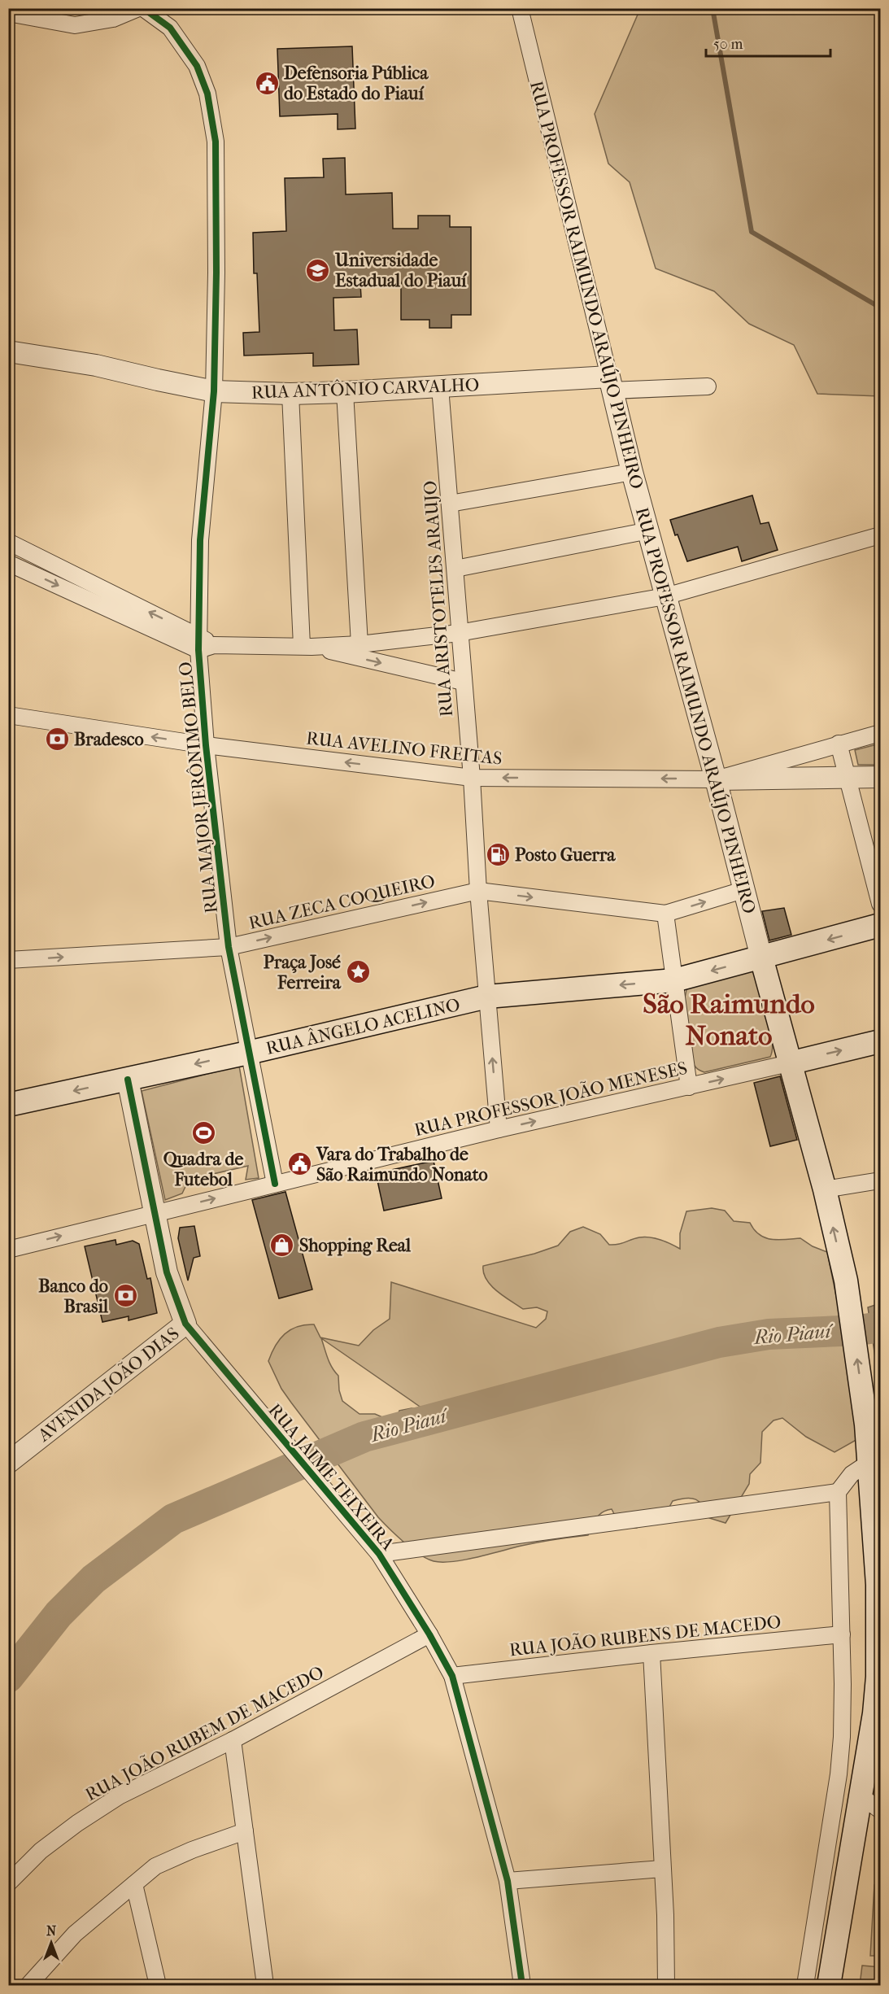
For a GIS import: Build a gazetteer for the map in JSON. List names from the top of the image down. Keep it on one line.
{"streets":{"main road":["RUA PROFESSOR RAIMUNDO ARAÚJO PINHEIRO","RUA ÂNGELO ACELINO"],"street":["RUA ANTÔNIO CARVALHO","RUA ARISTOTELES ARAUJO","RUA AVELINO FREITAS","RUA MAJOR JERÔNIMO BELO","RUA ZECA COQUEIRO","RUA PROFESSOR JOÃO MENESES","AVENIDA JOÃO DIAS","RUA JAIME TEIXEIRA","RUA JOÃO RUBENS DE MACEDO","RUA JOÃO RUBEM DE MACEDO"]},"crossings":[["RUA PROFESSOR RAIMUNDO ARAÚJO PINHEIRO","RUA ANTÔNIO CARVALHO"],["RUA PROFESSOR RAIMUNDO ARAÚJO PINHEIRO","RUA AVELINO FREITAS"],["RUA PROFESSOR RAIMUNDO ARAÚJO PINHEIRO","RUA ÂNGELO ACELINO"],["RUA PROFESSOR RAIMUNDO ARAÚJO PINHEIRO","RUA PROFESSOR JOÃO MENESES"],["RUA ANTÔNIO CARVALHO","RUA ARISTOTELES ARAUJO"],["RUA ANTÔNIO CARVALHO","RUA MAJOR JERÔNIMO BELO"],["RUA ARISTOTELES ARAUJO","RUA AVELINO FREITAS"],["RUA ARISTOTELES ARAUJO","RUA ZECA COQUEIRO"],["RUA ARISTOTELES ARAUJO","RUA ÂNGELO ACELINO"],["RUA ARISTOTELES ARAUJO","RUA PROFESSOR JOÃO MENESES"],["RUA AVELINO FREITAS","RUA MAJOR JERÔNIMO BELO"],["RUA MAJOR JERÔNIMO BELO","RUA ZECA COQUEIRO"],["RUA ÂNGELO ACELINO","RUA JAIME TEIXEIRA"],["RUA PROFESSOR JOÃO MENESES","RUA JAIME TEIXEIRA"],["AVENIDA JOÃO DIAS","RUA JAIME TEIXEIRA"],["RUA JAIME TEIXEIRA","RUA JOÃO RUBENS DE MACEDO"],["RUA JAIME TEIXEIRA","RUA JOÃO RUBEM DE MACEDO"]],"one_way":["RUA ZECA COQUEIRO","RUA ÂNGELO ACELINO","RUA PROFESSOR JOÃO MENESES"],"districts":["São Raimundo Nonato"],"water":["Rio Piauí"],"places":{"public building":["Defensoria Pública do Estado do Piauí","Vara do Trabalho de São Raimundo Nonato"],"school or university":["Universidade Estadual do Piauí"],"bank":["Bradesco","Banco do Brasil"],"fuel station":["Posto Guerra"],"place":["Praça José Ferreira"],"sports":["Quadra de Futebol"],"shop":["Shopping Real"]},"scale_bar":"50 m","north":"top"}
